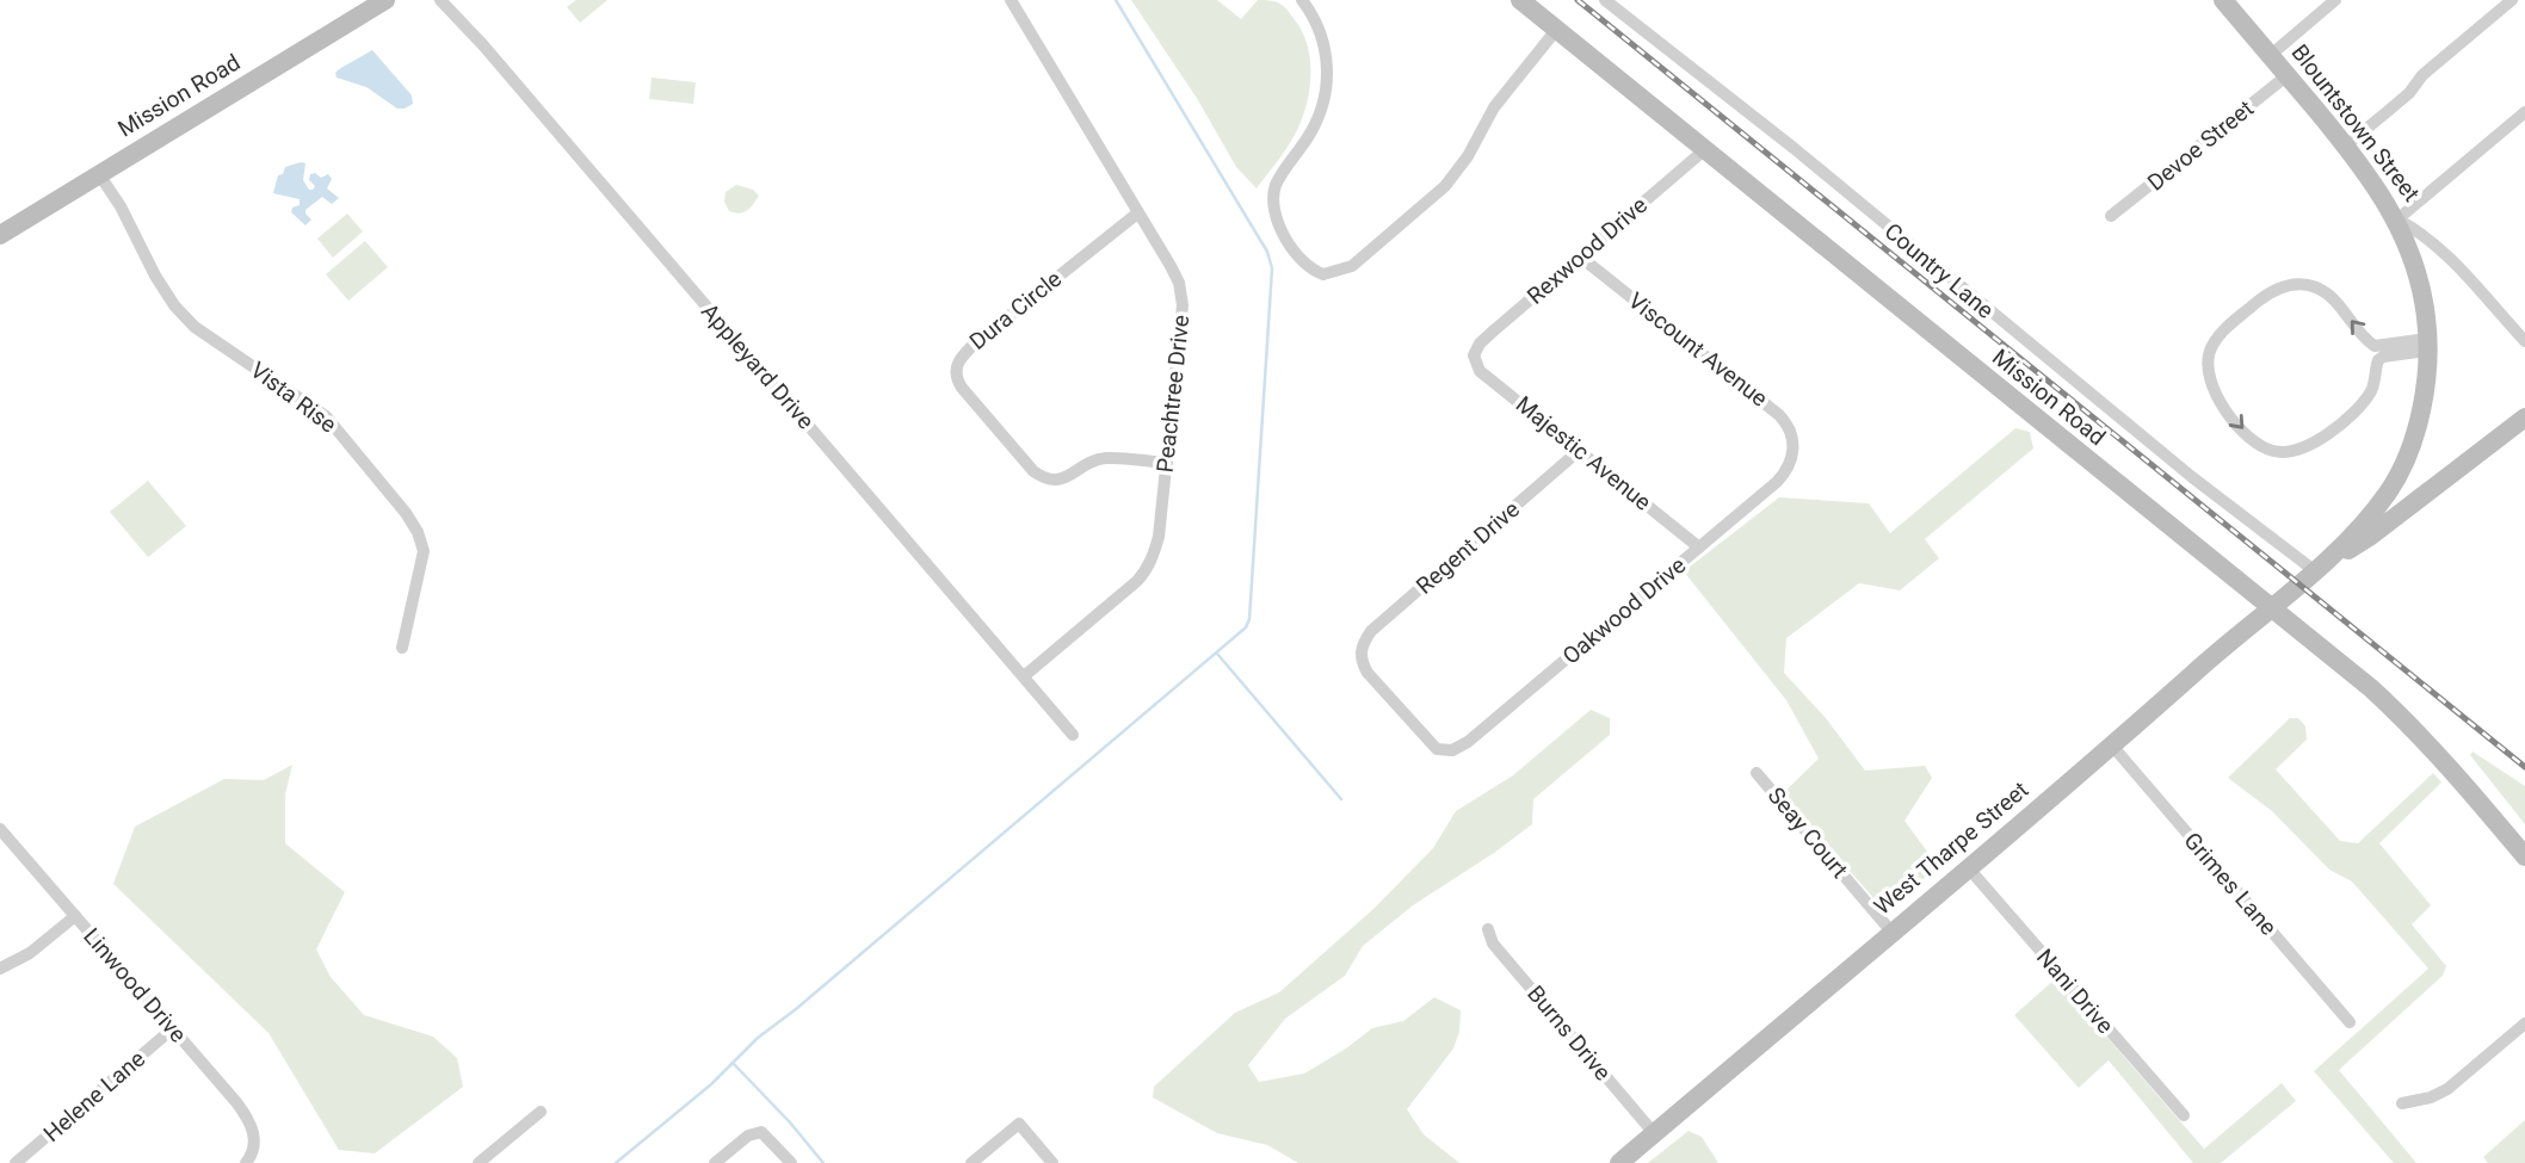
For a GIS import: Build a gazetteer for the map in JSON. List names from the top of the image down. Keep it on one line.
{"streets":{"main road":["Mission Road","Blountstown Street","West Tharpe Street"],"street":["Devoe Street","Rexwood Drive","Country Lane","Dura Circle","Viscount Avenue","Appleyard Drive","Peachtree Drive","Vista Rise","Majestic Avenue","Regent Drive","Oakwood Drive","Seay Court","Grimes Lane","Linwood Drive","Nani Drive","Burns Drive","Helene Lane"]},"crossings":[["Mission Road","Rexwood Drive"],["Mission Road","Vista Rise"],["Mission Road","West Tharpe Street"],["Blountstown Street","Devoe Street"],["Rexwood Drive","Viscount Avenue"],["Rexwood Drive","Majestic Avenue"],["Country Lane","West Tharpe Street"],["Dura Circle","Peachtree Drive"],["Viscount Avenue","Oakwood Drive"],["Appleyard Drive","Peachtree Drive"],["Majestic Avenue","Regent Drive"],["Majestic Avenue","Oakwood Drive"],["Regent Drive","Oakwood Drive"],["Seay Court","West Tharpe Street"],["West Tharpe Street","Grimes Lane"],["West Tharpe Street","Nani Drive"],["West Tharpe Street","Burns Drive"],["Linwood Drive","Helene Lane"]]}
